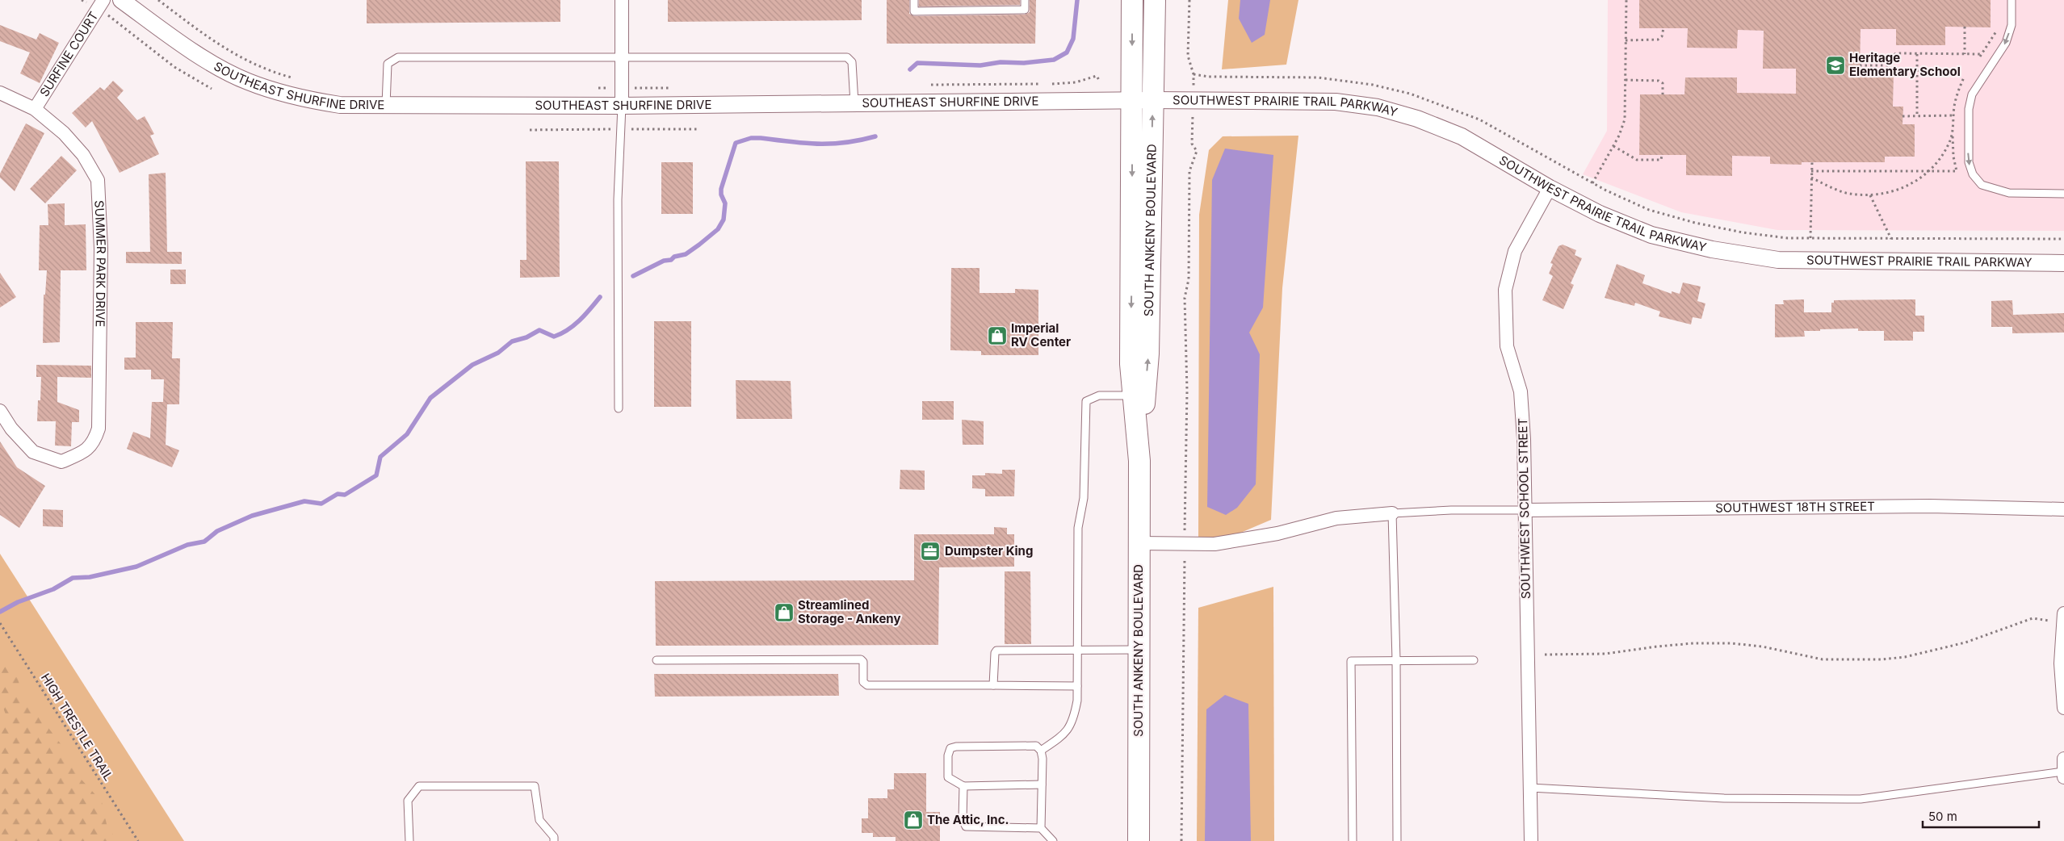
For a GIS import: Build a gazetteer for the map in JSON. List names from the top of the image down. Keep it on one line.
{"streets":{"main road":["SOUTH ANKENY BOULEVARD"],"street":["SURFINE COURT","SOUTHEAST SHURFINE DRIVE","SOUTHWEST PRAIRIE TRAIL PARKWAY","SUMMER PARK DRIVE","SOUTHWEST 18TH STREET","SOUTHWEST SCHOOL STREET"],"path":["HIGH TRESTLE TRAIL"]},"crossings":[["SURFINE COURT","SUMMER PARK DRIVE"],["SOUTHEAST SHURFINE DRIVE","SOUTHWEST PRAIRIE TRAIL PARKWAY"],["SOUTHEAST SHURFINE DRIVE","SOUTH ANKENY BOULEVARD"],["SOUTHWEST PRAIRIE TRAIL PARKWAY","SOUTH ANKENY BOULEVARD"],["SOUTHWEST PRAIRIE TRAIL PARKWAY","SOUTHWEST SCHOOL STREET"],["SOUTHWEST 18TH STREET","SOUTHWEST SCHOOL STREET"]],"places":{"school or university":["Heritage Elementary School"],"shop":["Imperial RV Center","Streamlined Storage - Ankeny","The Attic, Inc."],"office":["Dumpster King"]},"scale_bar":"50 m"}
